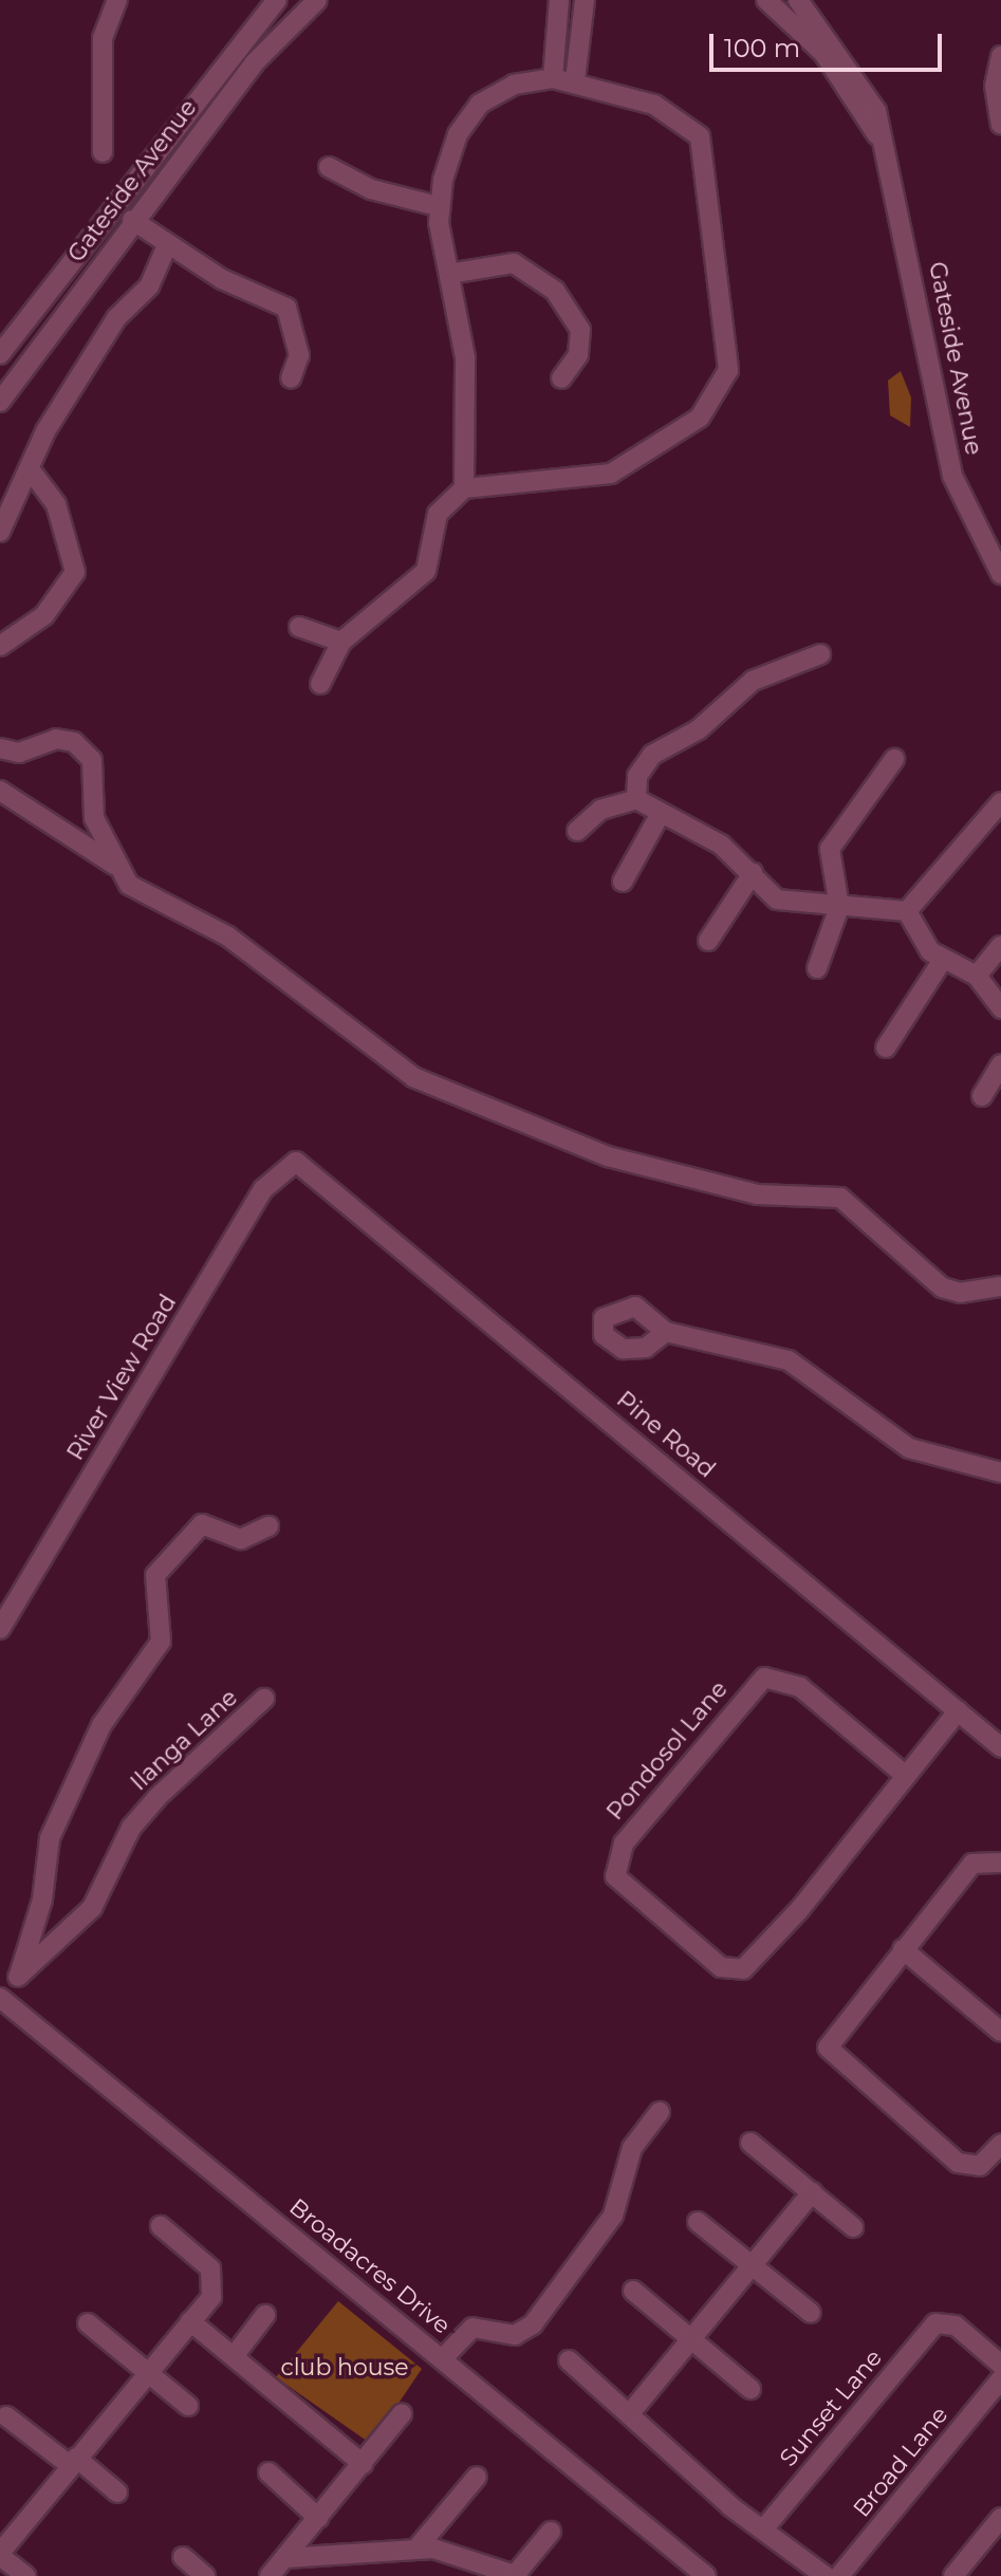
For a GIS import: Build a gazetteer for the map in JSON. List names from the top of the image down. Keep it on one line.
{"streets":{"street":["Gateside Avenue","River View Road","Pine Road","Ilanga Lane","Pondosol Lane","Broadacres Drive","Sunset Lane","Broad Lane"]},"crossings":[["River View Road","Pine Road"],["Pine Road","Pondosol Lane"],["Ilanga Lane","Broadacres Drive"]],"parks":["club house"],"scale_bar":"100 m"}
